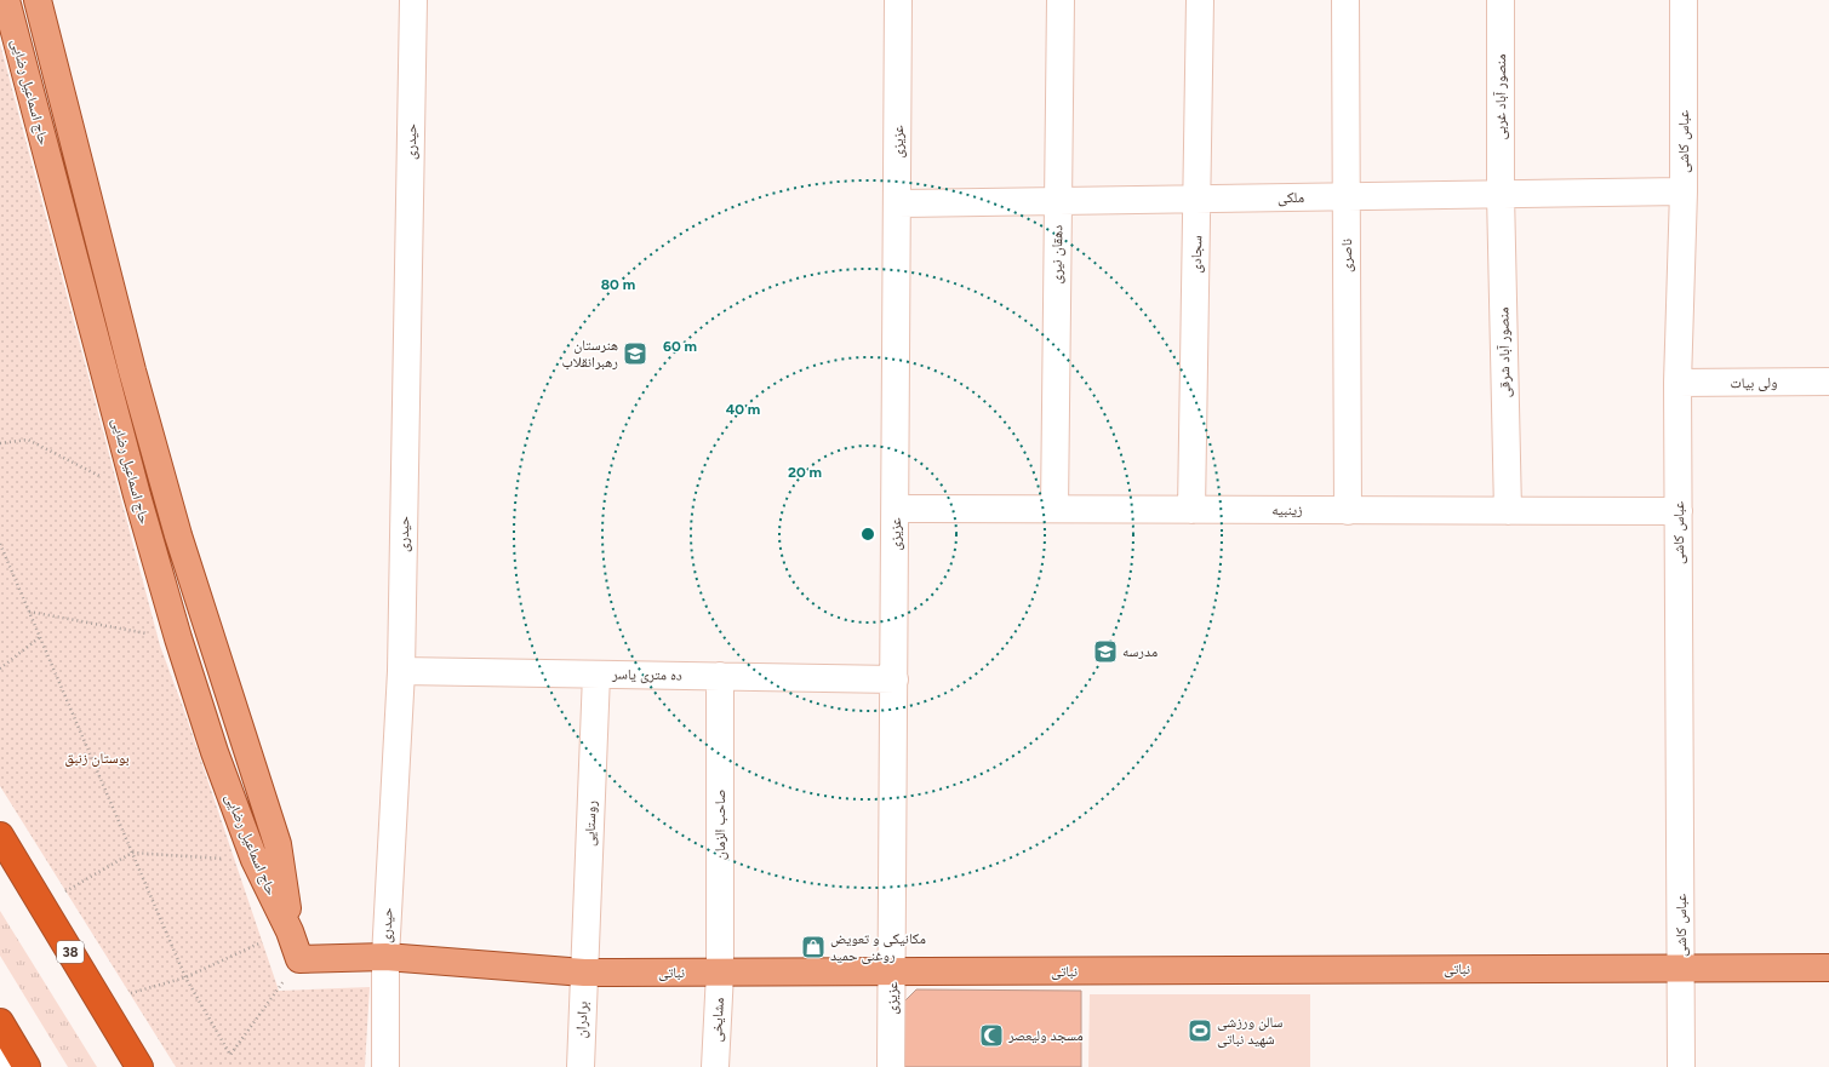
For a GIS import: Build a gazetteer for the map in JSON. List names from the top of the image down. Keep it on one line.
{"streets":{"highway":["38"],"main road":["حاج اسماعیل رضایی","نباتی"],"street":["منصور آباد غربی","حیدری","عزیزی","عباس کاشی","ملکی","دهقان نیری","سجادی","ناصری","منصور آباد شرقی","ولی بیات","زینبیه","ده متری یاسر","روستایی","صاحب الزمان","برادران","مشایخی"]},"crossings":[["حاج اسماعیل رضایی","نباتی"],["منصور آباد غربی","ملکی"],["منصور آباد غربی","منصور آباد شرقی"],["حیدری","ده متری یاسر"],["حیدری","نباتی"],["عزیزی","ملکی"],["عزیزی","زینبیه"],["عزیزی","ده متری یاسر"],["عزیزی","نباتی"],["عباس کاشی","ملکی"],["عباس کاشی","ولی بیات"],["عباس کاشی","زینبیه"],["عباس کاشی","نباتی"],["ملکی","دهقان نیری"],["ملکی","سجادی"],["ملکی","ناصری"],["ملکی","منصور آباد شرقی"],["دهقان نیری","زینبیه"],["سجادی","زینبیه"],["ناصری","زینبیه"],["منصور آباد شرقی","زینبیه"],["ده متری یاسر","روستایی"],["ده متری یاسر","صاحب الزمان"],["روستایی","نباتی"],["روستایی","برادران"],["صاحب الزمان","نباتی"],["صاحب الزمان","مشایخی"],["نباتی","برادران"],["نباتی","مشایخی"]],"parks":["بوستان زنبق"],"places":{"school or university":["هنرستان رهبرانقلاب","مدرسه"],"shop":["مکانیکی و تعویض روغنی حمید"],"sports":["سالن ورزشی شهید نباتی"],"mosque":["مسجد ولیعصر"]},"rings":["80 m","60 m","40 m","20 m"]}
